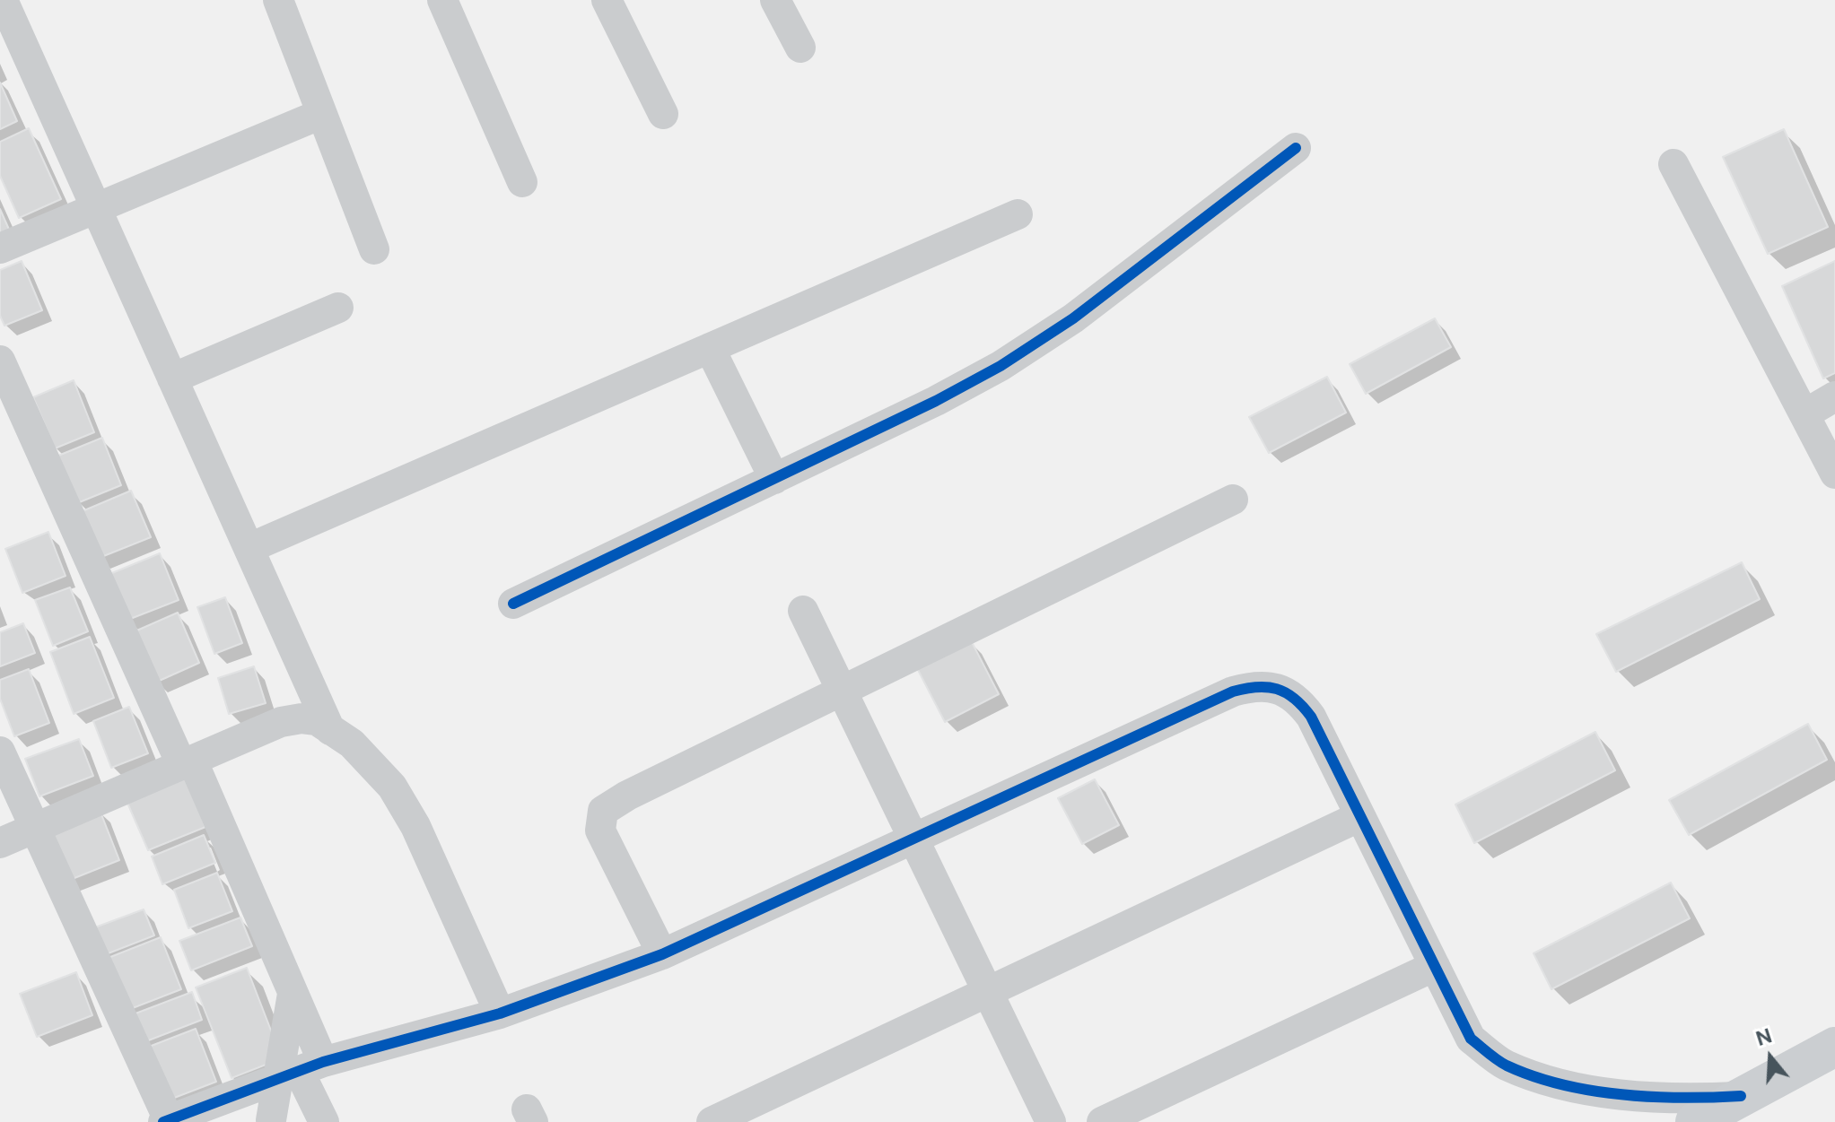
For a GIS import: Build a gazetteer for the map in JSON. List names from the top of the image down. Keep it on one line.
{"north":"top"}
